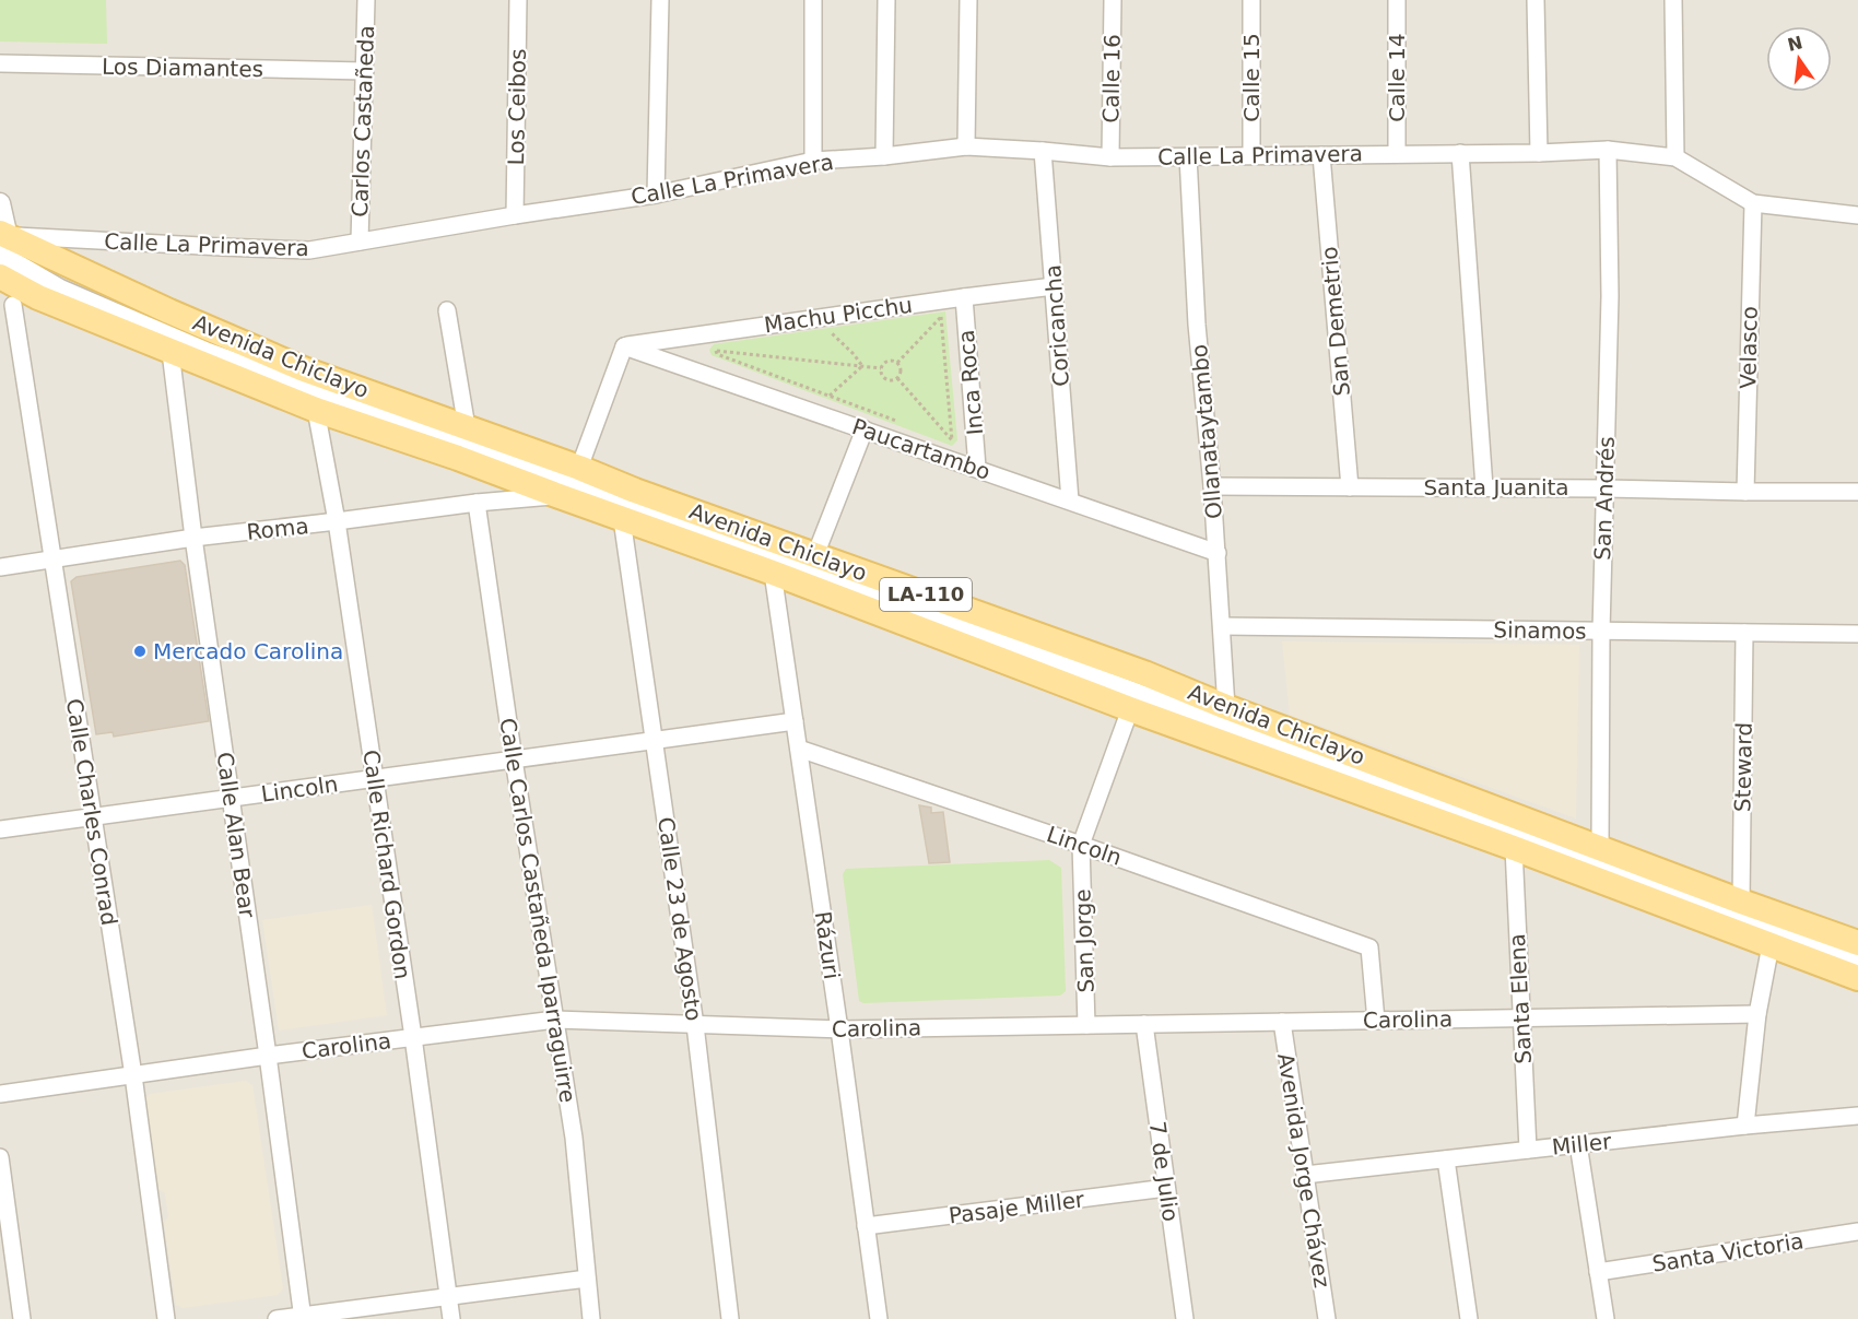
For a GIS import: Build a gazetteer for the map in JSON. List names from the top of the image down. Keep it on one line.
{"streets":{"main road":["Avenida Chiclayo","LA-110"],"street":["Los Diamantes","Calle 15","Calle 14","Calle 16","Los Ceibos","Carlos Castañeda","Calle La Primavera","Machu Picchu","San Demetrio","Coricancha","Velasco","Inca Roca","Ollanataytambo","Paucartambo","Santa Juanita","San Andrés","Roma","Sinamos","Steward","Lincoln","Calle Charles Conrad","Calle Alan Bear","Calle Richard Gordon","Calle Carlos Castañeda Iparraguirre","Calle 23 de Agosto","San Jorge","Rázuri","Santa Elena","Carolina","Miller","Avenida Jorge Chávez","7 de Julio","Pasaje Miller","Santa Victoria"]},"crossings":[["Los Diamantes","Carlos Castañeda"],["Calle 15","Calle La Primavera"],["Calle 14","Calle La Primavera"],["Calle 16","Calle La Primavera"],["Los Ceibos","Calle La Primavera"],["Carlos Castañeda","Calle La Primavera"],["Calle La Primavera","San Demetrio"],["Calle La Primavera","Coricancha"],["Calle La Primavera","Avenida Chiclayo"],["Calle La Primavera","Ollanataytambo"],["Calle La Primavera","San Andrés"],["Machu Picchu","Coricancha"],["Machu Picchu","Inca Roca"],["Machu Picchu","Paucartambo"],["San Demetrio","Santa Juanita"],["Coricancha","Paucartambo"],["Velasco","Santa Juanita"],["Avenida Chiclayo","Ollanataytambo"],["Avenida Chiclayo","San Andrés"],["Avenida Chiclayo","Roma"],["Avenida Chiclayo","Steward"],["Avenida Chiclayo","Calle Alan Bear"],["Avenida Chiclayo","Calle Richard Gordon"],["Avenida Chiclayo","Calle 23 de Agosto"],["Avenida Chiclayo","San Jorge"],["Avenida Chiclayo","Rázuri"],["Avenida Chiclayo","Santa Elena"],["Inca Roca","Paucartambo"],["Ollanataytambo","Paucartambo"],["Ollanataytambo","Santa Juanita"],["Ollanataytambo","Sinamos"],["Santa Juanita","San Andrés"],["San Andrés","Sinamos"],["Roma","Calle Charles Conrad"],["Roma","Calle Alan Bear"],["Roma","Calle Richard Gordon"],["Roma","Calle Carlos Castañeda Iparraguirre"],["Sinamos","Steward"],["Lincoln","Calle Charles Conrad"],["Lincoln","Calle Alan Bear"],["Lincoln","Calle Richard Gordon"],["Lincoln","Calle Carlos Castañeda Iparraguirre"],["Lincoln","Calle 23 de Agosto"],["Lincoln","San Jorge"],["Lincoln","Rázuri"],["Lincoln","Carolina"],["Calle Charles Conrad","Carolina"],["Calle Alan Bear","Carolina"],["Calle Richard Gordon","Carolina"],["Calle Carlos Castañeda Iparraguirre","Carolina"],["Calle 23 de Agosto","Carolina"],["San Jorge","Carolina"],["Rázuri","Carolina"],["Rázuri","Pasaje Miller"],["Santa Elena","Carolina"],["Santa Elena","Miller"],["Carolina","Avenida Jorge Chávez"],["Carolina","7 de Julio"],["Miller","Avenida Jorge Chávez"],["7 de Julio","Pasaje Miller"]],"places":["Mercado Carolina"],"north":"top"}
